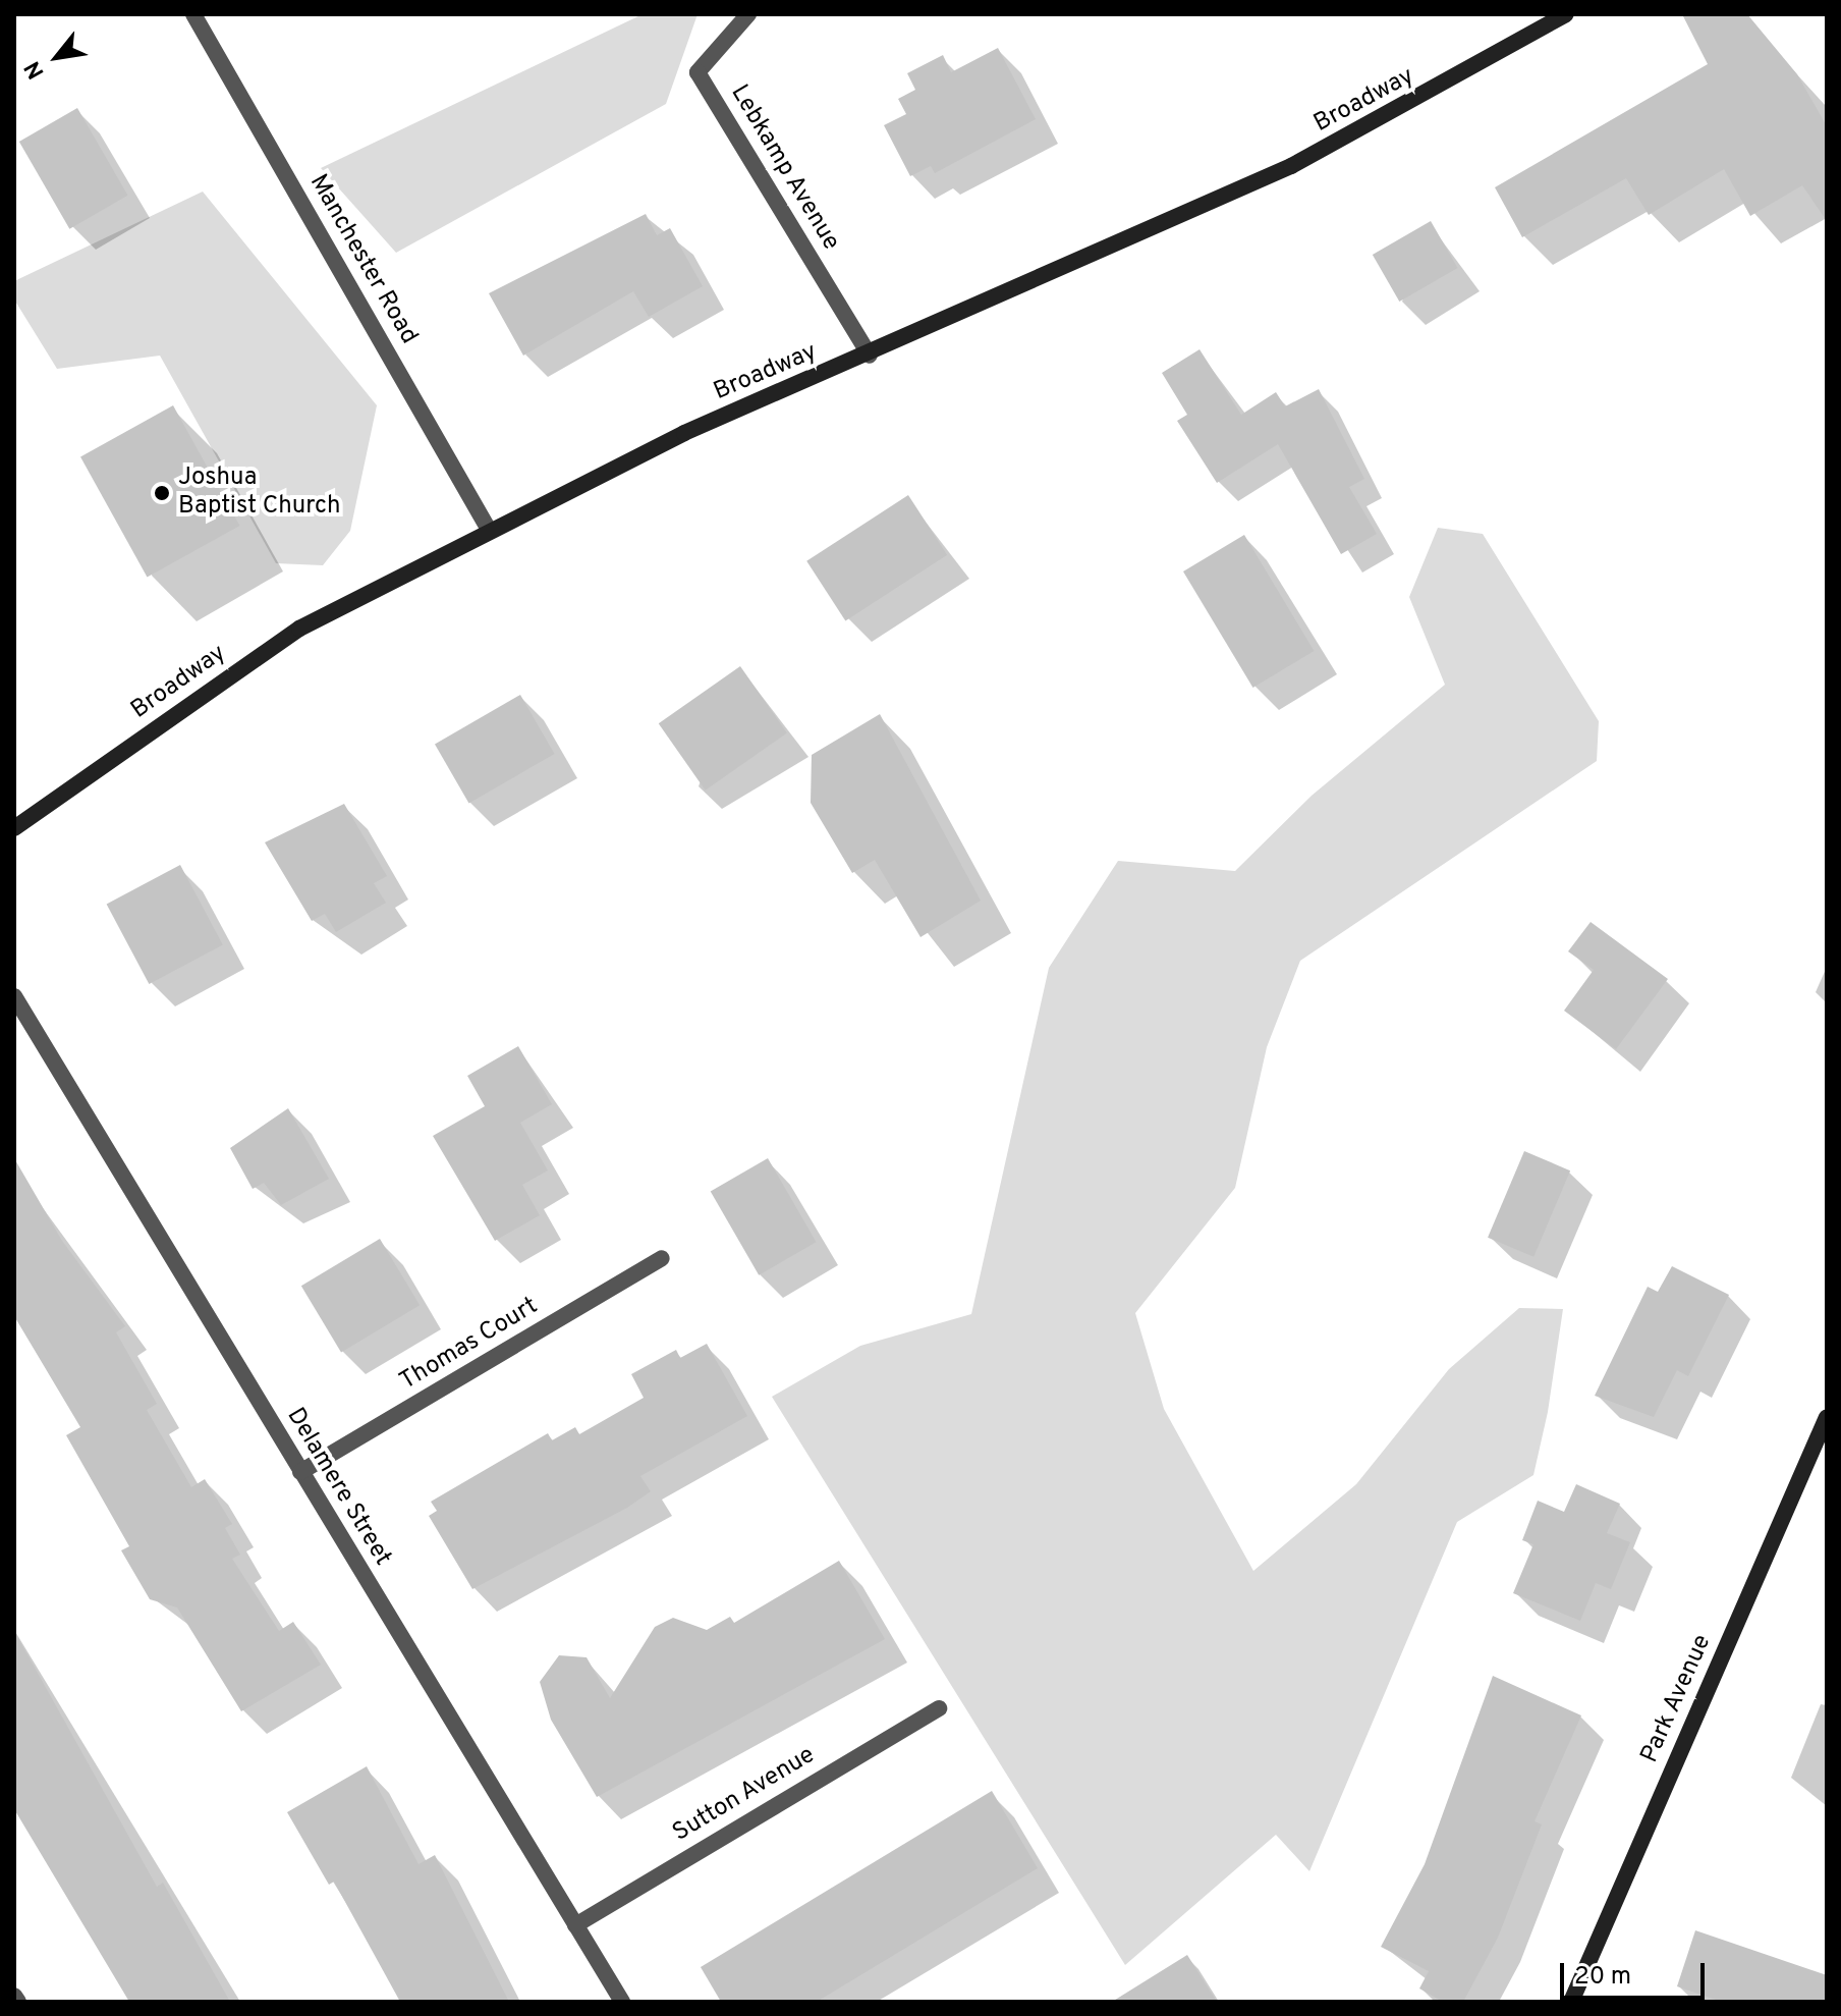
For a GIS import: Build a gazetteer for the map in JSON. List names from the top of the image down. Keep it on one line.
{"streets":{"main road":["Broadway","Park Avenue"],"street":["Lebkamp Avenue","Manchester Road","Thomas Court","Delamere Street","Sutton Avenue"]},"crossings":[["Broadway","Lebkamp Avenue"],["Broadway","Manchester Road"],["Thomas Court","Delamere Street"],["Delamere Street","Sutton Avenue"]],"places":["Joshua Baptist Church"],"scale_bar":"20 m","north":"bottom left"}
